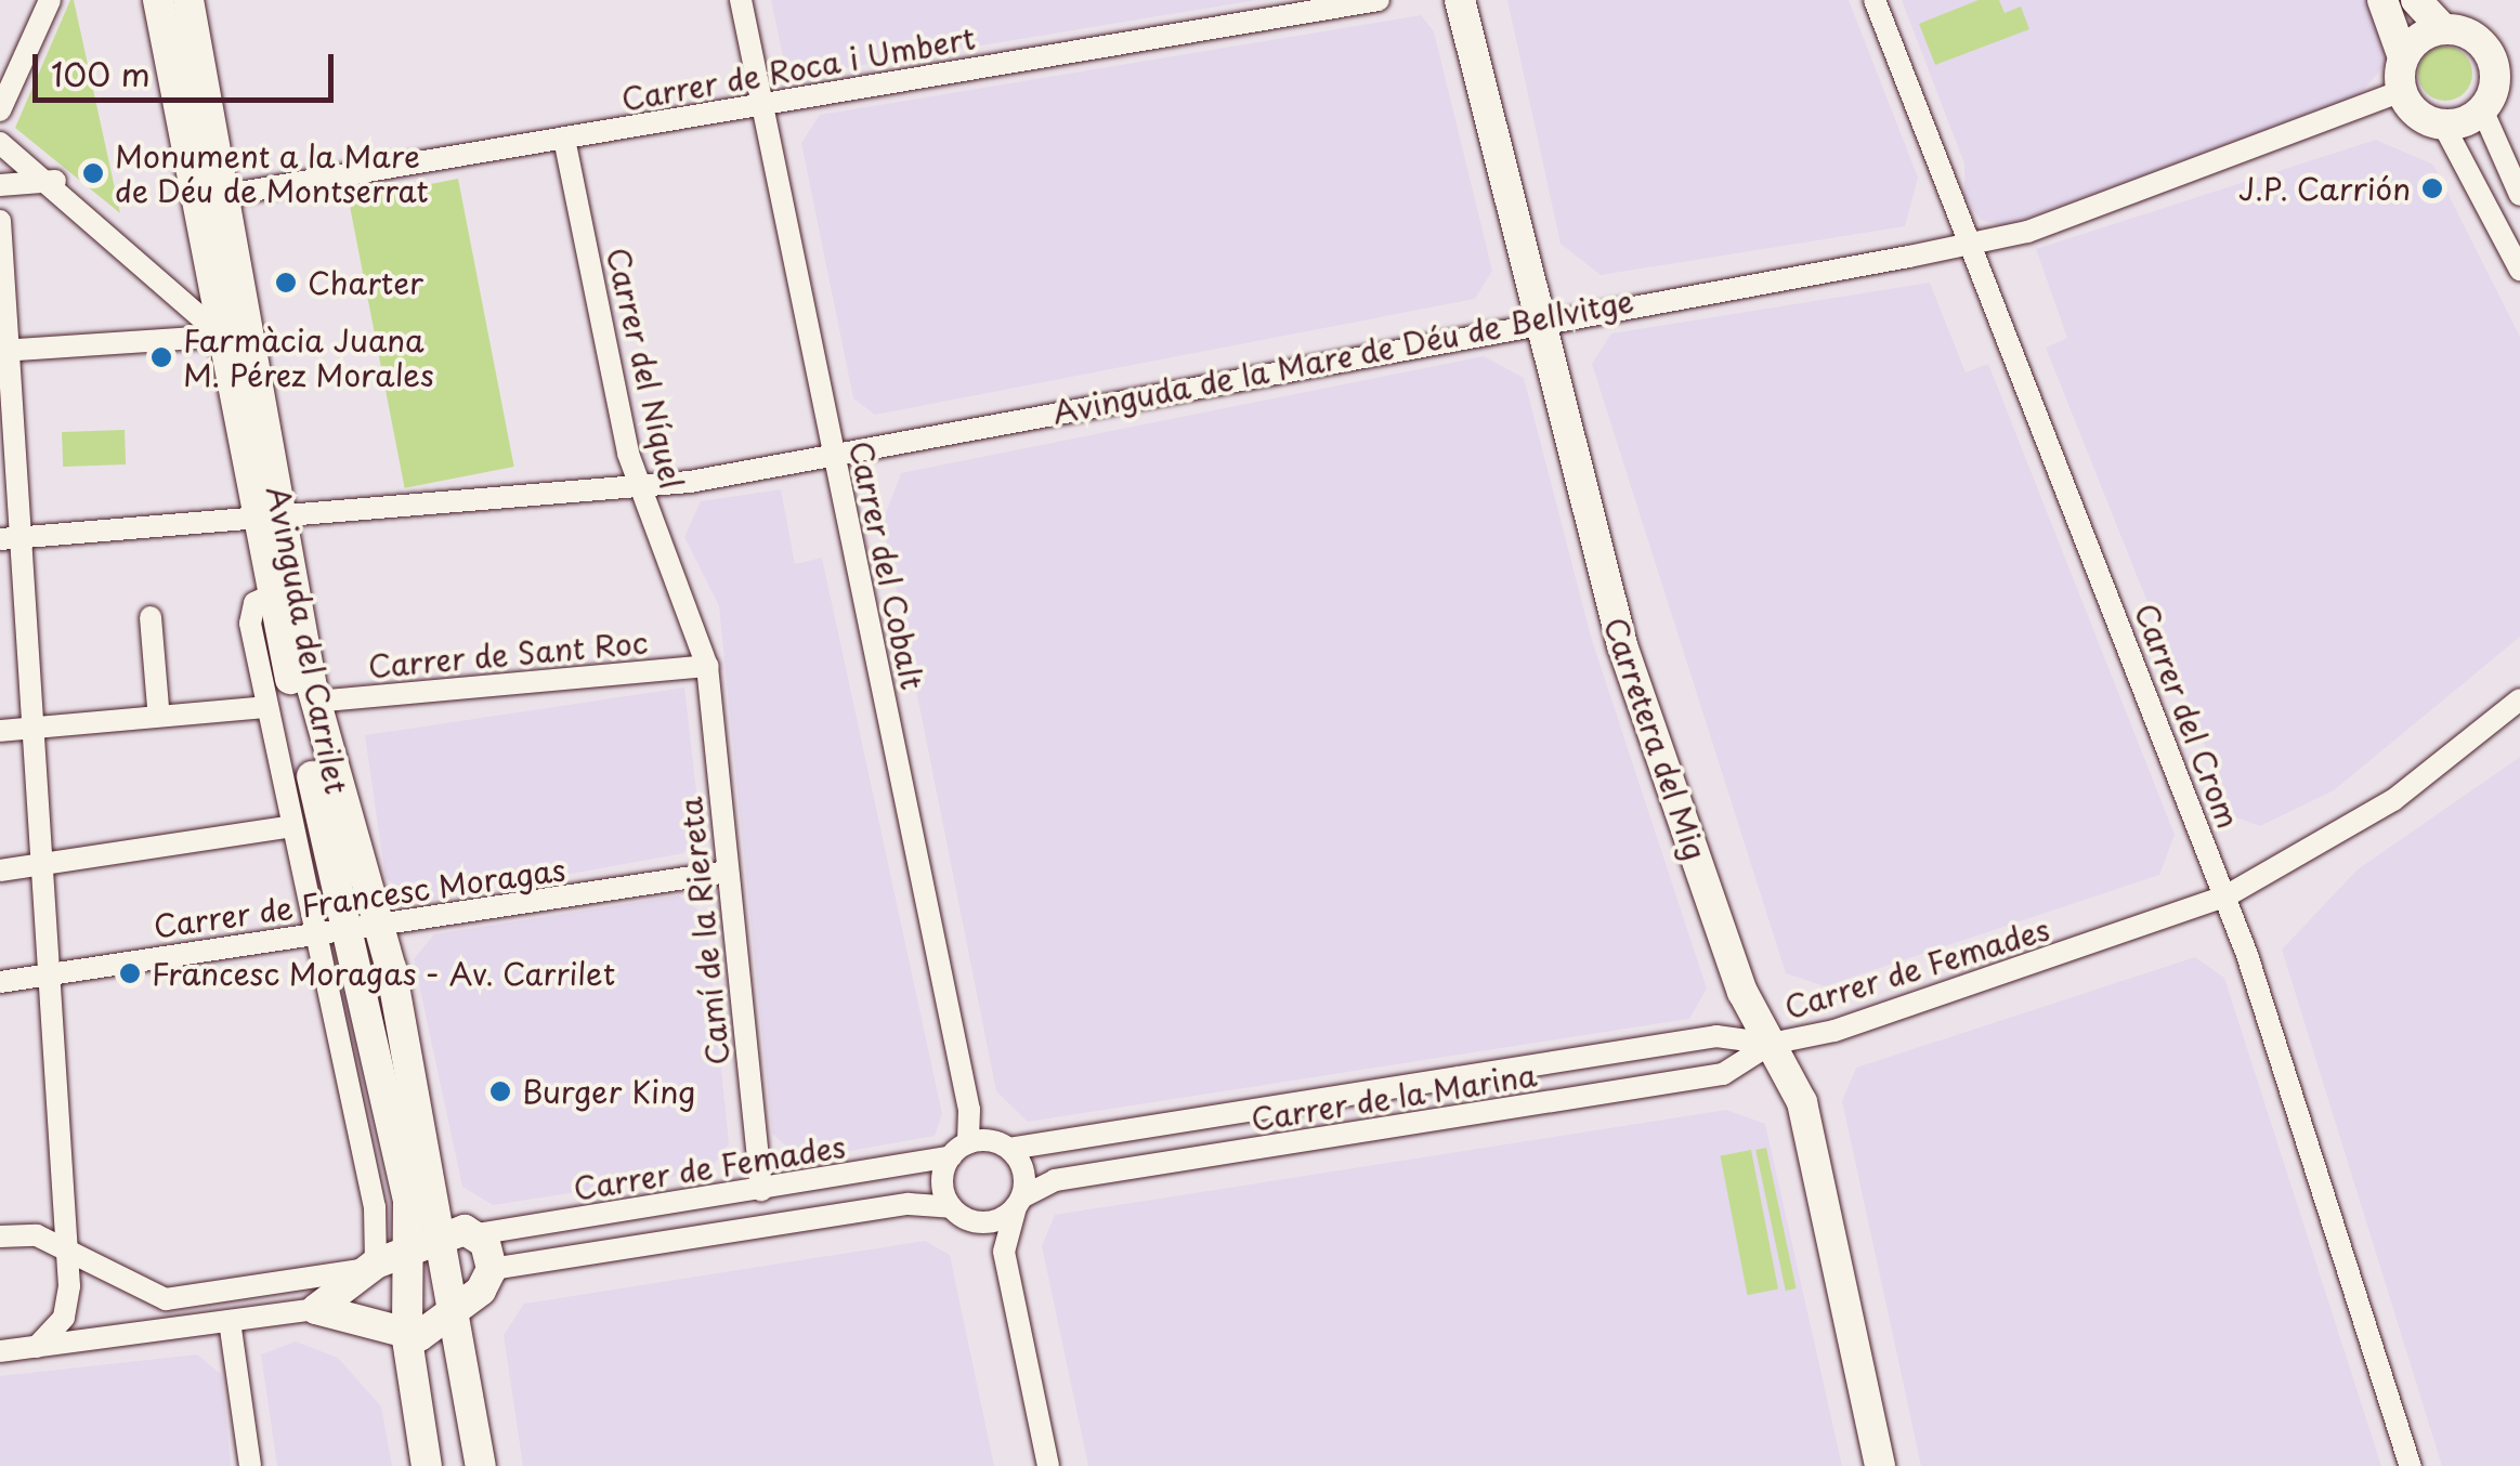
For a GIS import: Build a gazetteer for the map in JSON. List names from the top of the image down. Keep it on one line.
{"streets":{"main road":["Avinguda del Carrilet","Carretera del Mig"],"street":["Carrer de Roca i Umbert","Avinguda de la Mare de Déu de Bellvitge","Carrer del Níquel","Carrer del Cobalt","Carrer de Sant Roc","Carrer del Crom","Carrer de Francesc Moragas","Camí de la Riereta","Carrer de Femades","Carrer de la Marina"]},"crossings":[["Carrer de Roca i Umbert","Carrer del Níquel"],["Carrer de Roca i Umbert","Carrer del Cobalt"],["Carrer de Roca i Umbert","Avinguda del Carrilet"],["Avinguda de la Mare de Déu de Bellvitge","Carrer del Níquel"],["Avinguda de la Mare de Déu de Bellvitge","Carrer del Cobalt"],["Avinguda de la Mare de Déu de Bellvitge","Avinguda del Carrilet"],["Avinguda de la Mare de Déu de Bellvitge","Carrer del Crom"],["Avinguda de la Mare de Déu de Bellvitge","Carretera del Mig"],["Carrer del Níquel","Carrer de Sant Roc"],["Carrer del Níquel","Camí de la Riereta"],["Carrer del Cobalt","Carrer de Femades"],["Carrer del Cobalt","Carrer de la Marina"],["Avinguda del Carrilet","Carrer de Sant Roc"],["Avinguda del Carrilet","Carrer de Francesc Moragas"],["Carrer de Sant Roc","Camí de la Riereta"],["Carrer del Crom","Carrer de Femades"],["Carretera del Mig","Carrer de Femades"],["Carretera del Mig","Carrer de la Marina"],["Carrer de Francesc Moragas","Camí de la Riereta"],["Camí de la Riereta","Carrer de Femades"],["Carrer de Femades","Carrer de la Marina"]],"places":["Monument a la Mare de Déu de Montserrat","J.P. Carrión","Charter","Farmàcia Juana M. Pérez Morales","Francesc Moragas - Av. Carrilet","Burger King"],"scale_bar":"100 m"}
